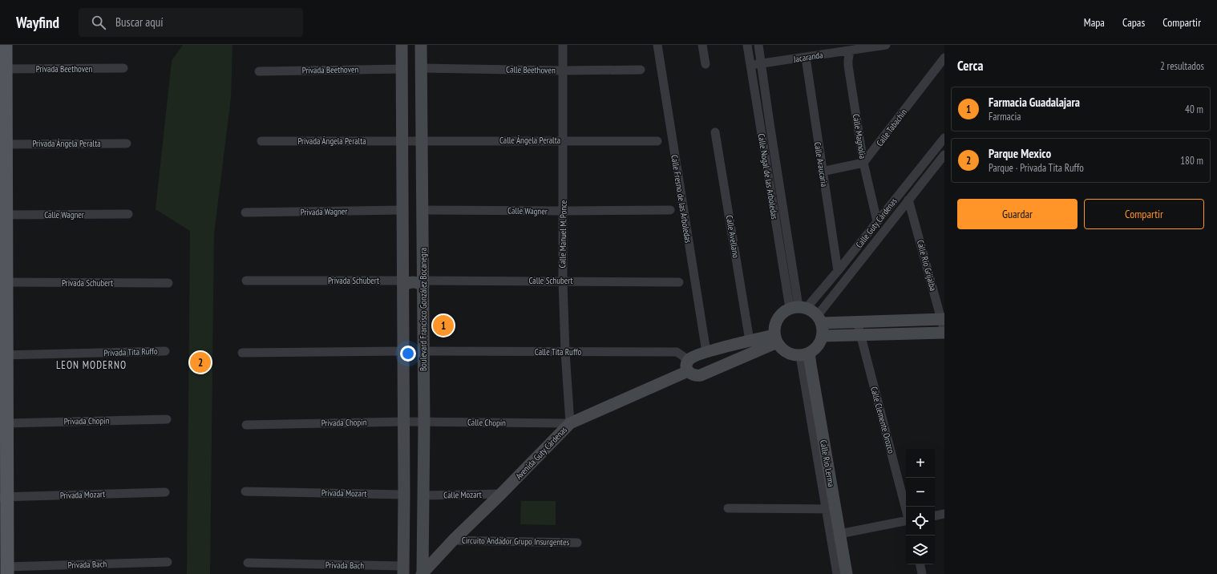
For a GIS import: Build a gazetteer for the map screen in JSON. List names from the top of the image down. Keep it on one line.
{"streets":{"street":["Jacaranda","Privada Beethoven","Calle Beethoven","Calle Tabachín","Calle Magnolia","Calle Ángela Peralta","Privada Ángela Peralta","Calle Araucaria","Calle Nogal de las Arboledas","Calle Fresno de las Arboledas","Calle Wagner","Privada Wagner","Calle Guty Cárdenas","Calle Manuel M. Ponce","Calle Avellano","Calle Río Grijalba","Privada Schubert","Calle Schubert","Boulevard Francisco González Bocanegra","Privada Tita Ruffo","Calle Tita Ruffo","Calle Clemente Orozco","Privada Chopin","Calle Chopin","Avenida Guty Cárdenas","Calle Río Lerma","Privada Mozart","Calle Mozart","Circuito Andador Grupo Insurgentes","Privada Bach"]},"crossings":[["Jacaranda","Calle Magnolia"],["Jacaranda","Calle Araucaria"],["Jacaranda","Calle Nogal de las Arboledas"],["Calle Beethoven","Calle Manuel M. Ponce"],["Calle Beethoven","Boulevard Francisco González Bocanegra"],["Calle Tabachín","Calle Magnolia"],["Calle Magnolia","Calle Guty Cárdenas"],["Calle Ángela Peralta","Privada Ángela Peralta"],["Calle Ángela Peralta","Calle Manuel M. Ponce"],["Calle Ángela Peralta","Boulevard Francisco González Bocanegra"],["Calle Araucaria","Calle Guty Cárdenas"],["Calle Nogal de las Arboledas","Calle Guty Cárdenas"],["Calle Nogal de las Arboledas","Avenida Guty Cárdenas"],["Calle Nogal de las Arboledas","Calle Río Lerma"],["Calle Fresno de las Arboledas","Avenida Guty Cárdenas"],["Calle Wagner","Calle Manuel M. Ponce"],["Calle Wagner","Boulevard Francisco González Bocanegra"],["Calle Guty Cárdenas","Calle Río Grijalba"],["Calle Guty Cárdenas","Avenida Guty Cárdenas"],["Calle Guty Cárdenas","Calle Río Lerma"],["Calle Manuel M. Ponce","Calle Schubert"],["Calle Manuel M. Ponce","Calle Tita Ruffo"],["Calle Manuel M. Ponce","Calle Chopin"],["Calle Manuel M. Ponce","Avenida Guty Cárdenas"],["Calle Avellano","Avenida Guty Cárdenas"],["Calle Schubert","Boulevard Francisco González Bocanegra"],["Boulevard Francisco González Bocanegra","Calle Tita Ruffo"],["Boulevard Francisco González Bocanegra","Calle Chopin"],["Boulevard Francisco González Bocanegra","Avenida Guty Cárdenas"],["Boulevard Francisco González Bocanegra","Calle Mozart"],["Calle Tita Ruffo","Avenida Guty Cárdenas"],["Privada Chopin","Calle Chopin"],["Calle Chopin","Avenida Guty Cárdenas"],["Avenida Guty Cárdenas","Calle Río Lerma"],["Avenida Guty Cárdenas","Calle Mozart"],["Avenida Guty Cárdenas","Circuito Andador Grupo Insurgentes"]],"districts":["LEON MODERNO"],"page":{"header":"Wayfind","search":"Buscar aquí","nav":["Mapa","Capas","Compartir"],"heading":["Cerca","2 resultados"],"list":[{"mark":"1","name":"Farmacia Guadalajara","note":"Farmacia","value":"40 m"},{"mark":"2","name":"Parque Mexico","note":"Parque · Privada Tita Ruffo","value":"180 m"}],"buttons":["Guardar","Compartir"],"pins":["1","2"],"map_buttons":["+","−"]}}
